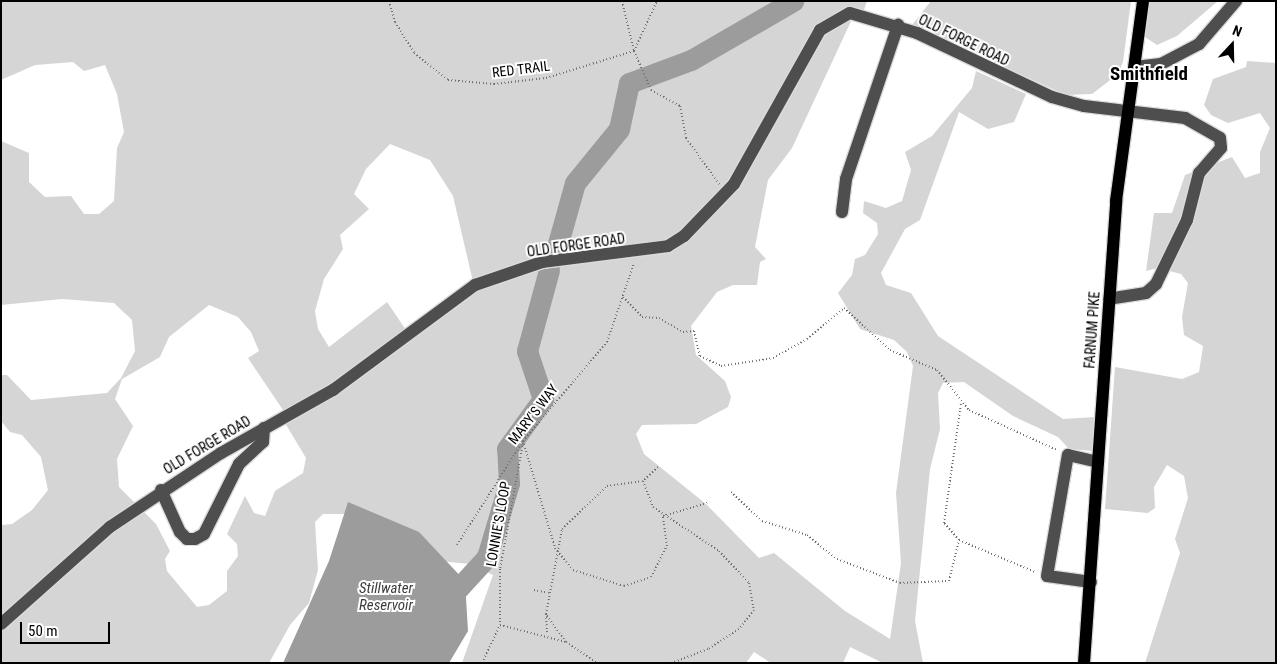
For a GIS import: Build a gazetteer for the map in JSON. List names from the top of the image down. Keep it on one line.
{"streets":{"main road":["FARNUM PIKE"],"street":["OLD FORGE ROAD"],"path":["RED TRAIL","MARY'S WAY","LONNIE'S LOOP"]},"crossings":[["OLD FORGE ROAD","FARNUM PIKE"],["OLD FORGE ROAD","MARY'S WAY"],["MARY'S WAY","LONNIE'S LOOP"]],"districts":["Smithfield"],"water":["Stillwater Reservoir"],"scale_bar":"50 m","north":"top"}
